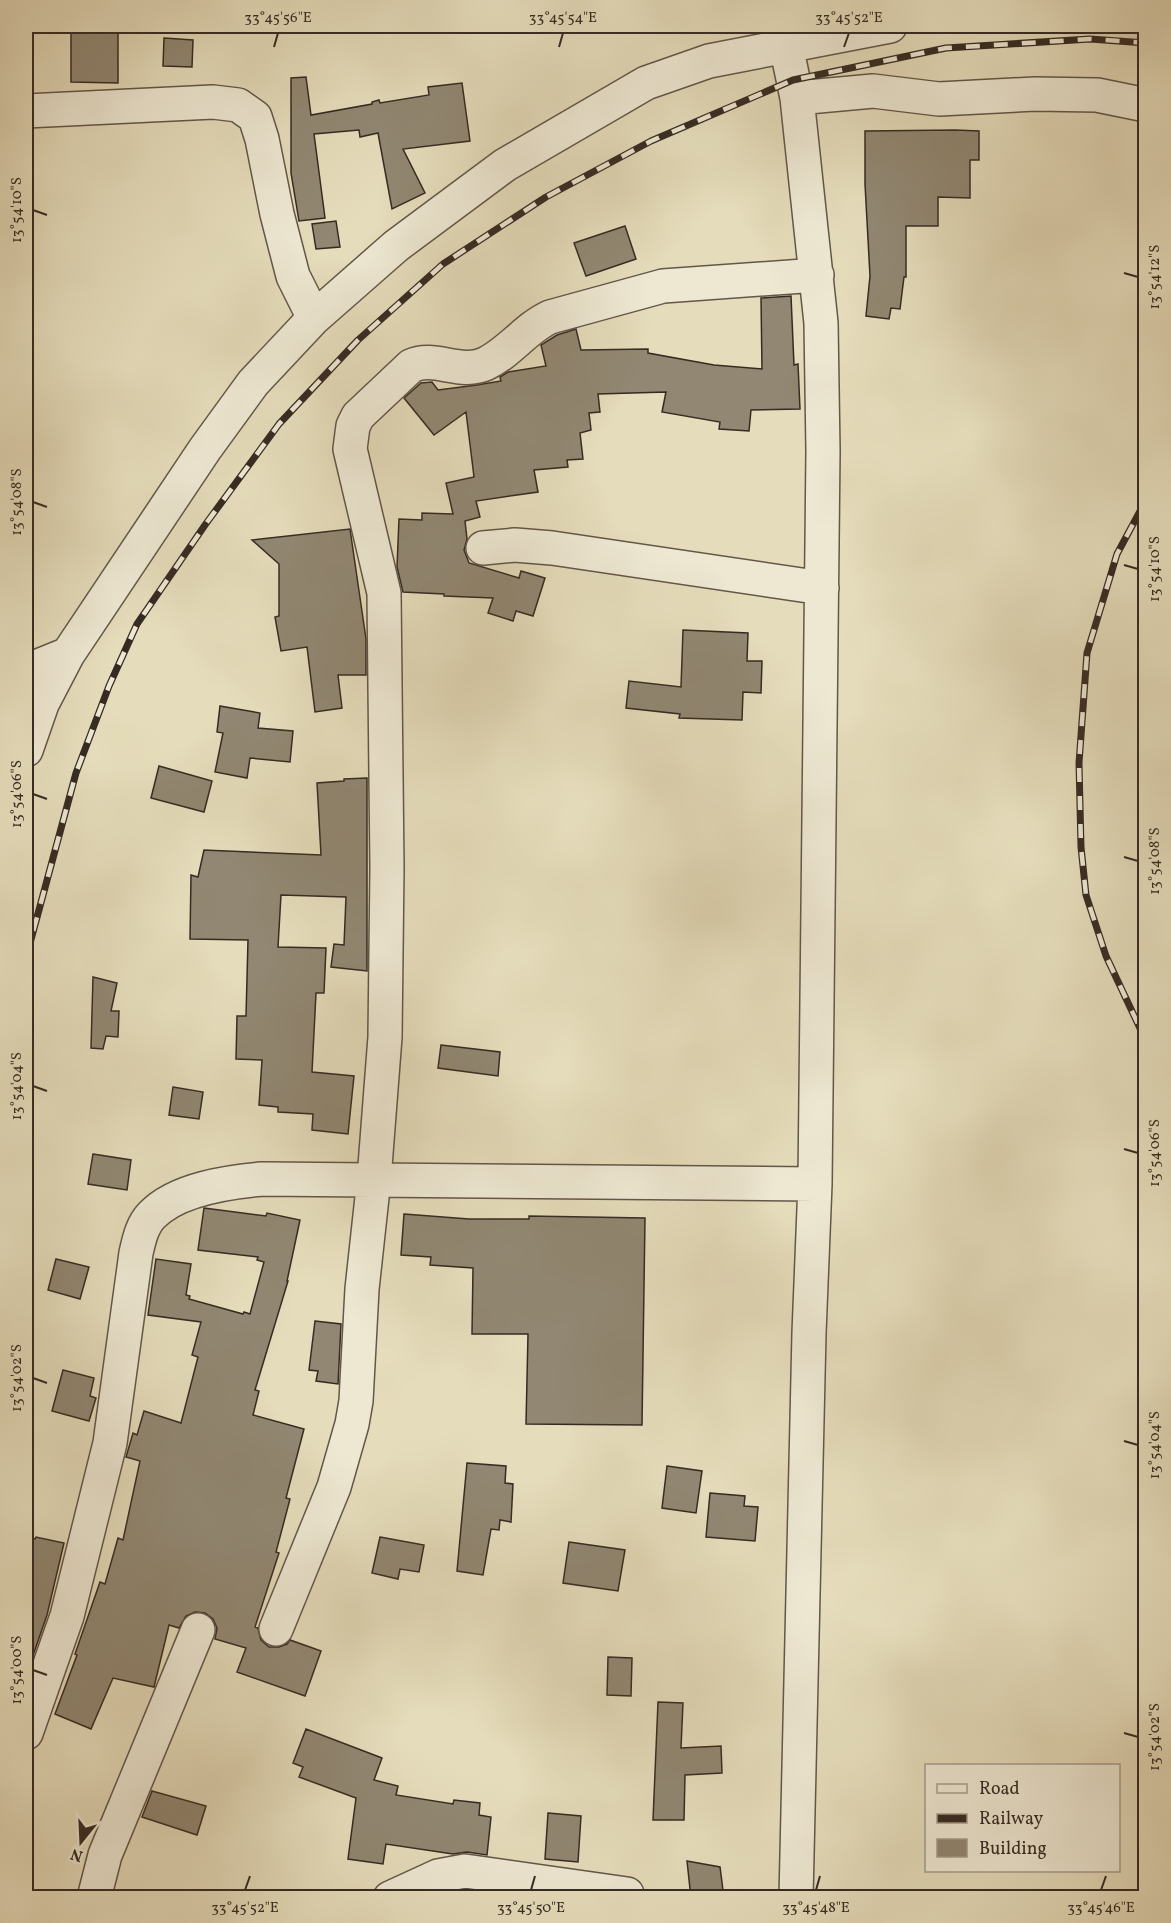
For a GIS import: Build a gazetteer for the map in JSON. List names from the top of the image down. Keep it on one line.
{"legend":["Road","Railway","Building"],"north":"bottom","coordinates":["33°45'56\"E","33°45'54\"E","33°45'52\"E","13°54'10\"S","13°54'12\"S","13°54'08\"S","13°54'06\"S","13°54'04\"S","13°54'02\"S","13°54'00\"S","33°45'50\"E","33°45'48\"E","33°45'46\"E"]}
